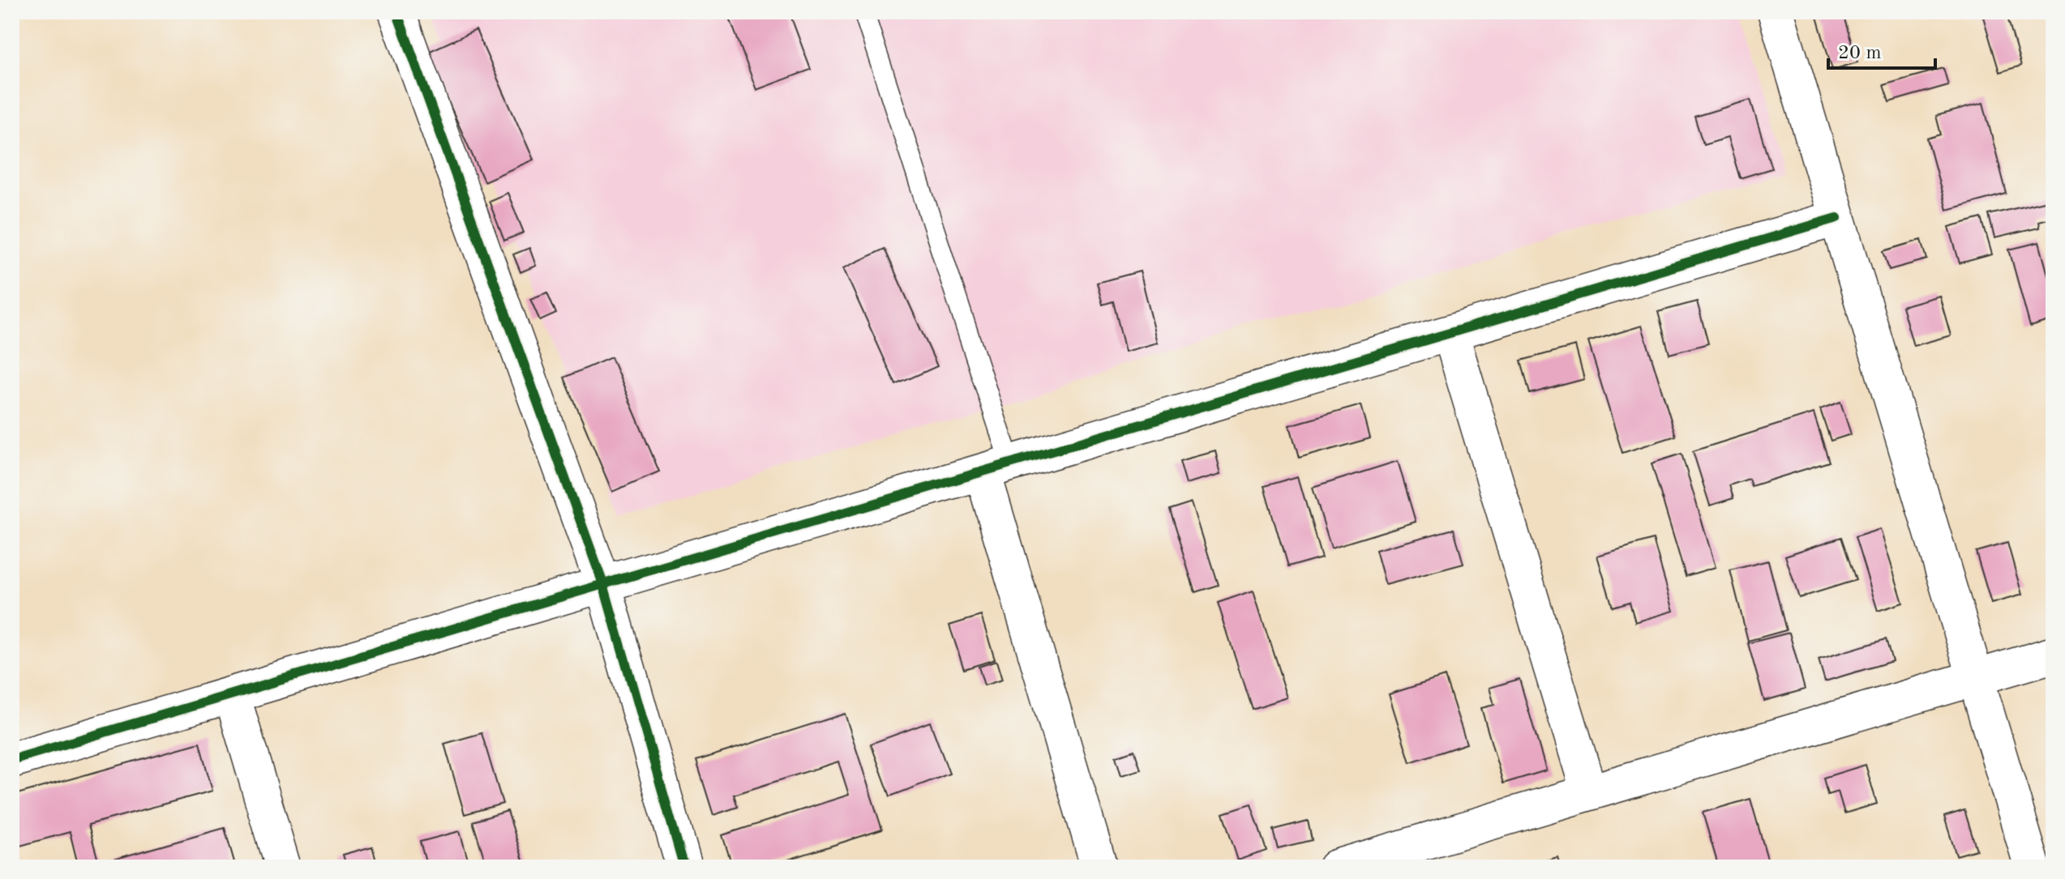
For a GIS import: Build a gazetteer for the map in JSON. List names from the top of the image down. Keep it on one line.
{"scale_bar":"20 m"}
